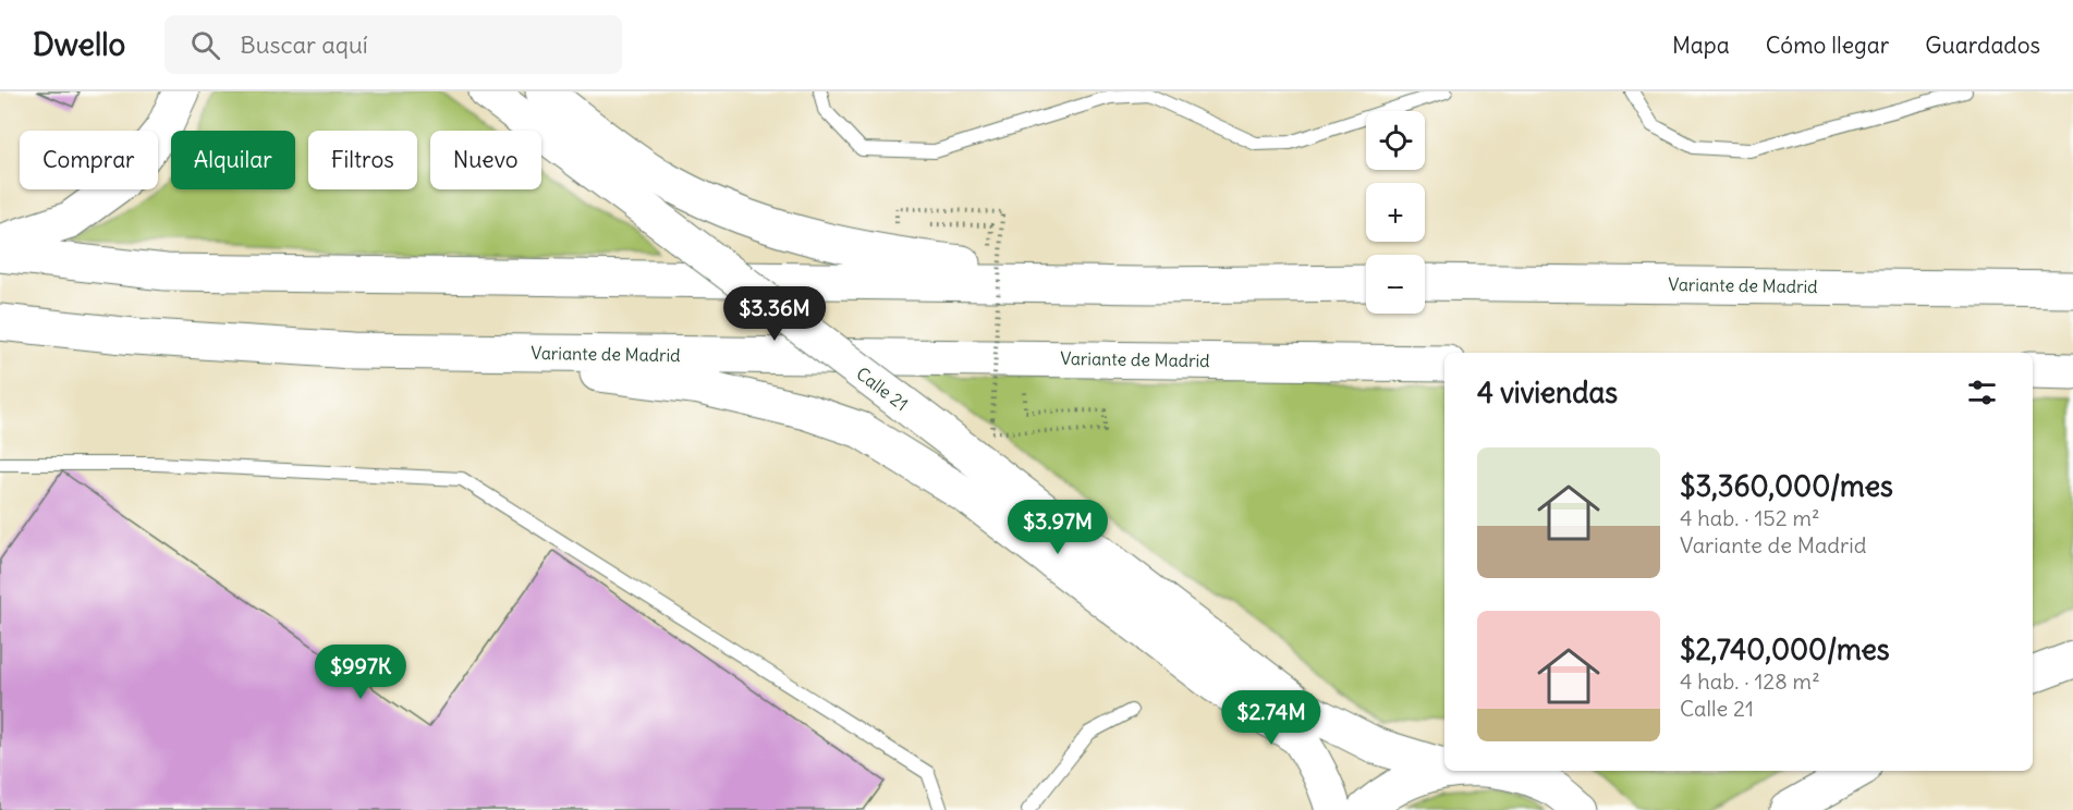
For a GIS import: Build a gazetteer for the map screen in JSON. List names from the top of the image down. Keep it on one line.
{"streets":{"main road":["Variante de Madrid","Calle 21"]},"page":{"header":"Dwello","search":"Buscar aquí","nav":["Mapa","Cómo llegar","Guardados"],"map_buttons":["+","−"],"chip":["Comprar","Alquilar","Filtros","Nuevo"],"price":["$3.36M","$3.97M","$997K","$2.74M"],"heading":"4 viviendas","list":[{"name":"$3,360,000/mes","note":"4 hab. · 152 m² · Variante de Madrid"},{"name":"$2,740,000/mes","note":"4 hab. · 128 m² · Calle 21"}]}}
